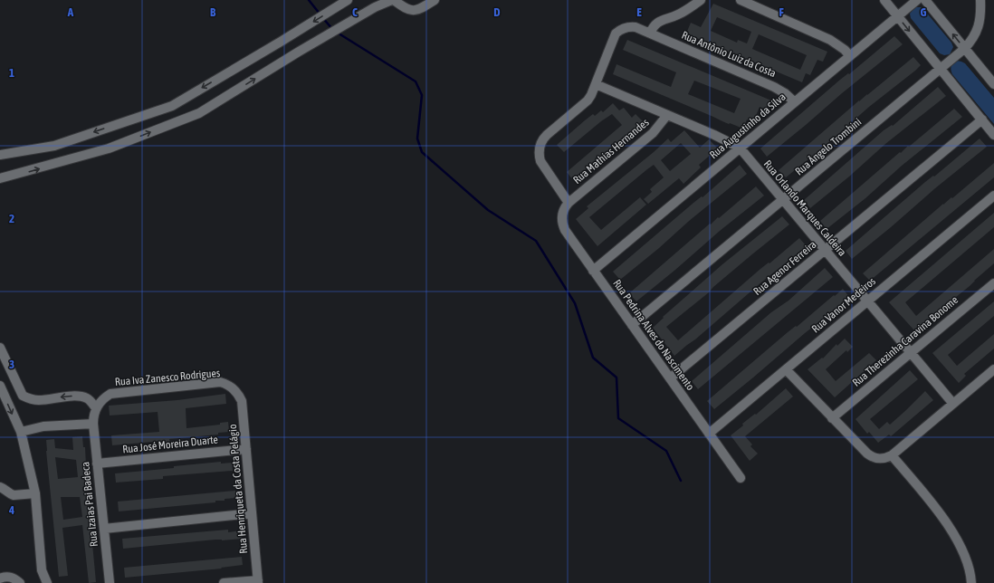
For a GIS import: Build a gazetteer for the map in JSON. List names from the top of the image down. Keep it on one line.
{"streets":{"street":["Rua Antônio Luiz da Costa","Rua Augustinho da Silva","Rua Ângelo Trombini","Rua Mathias Hernandes","Rua Orlando Marques Caldeira","Rua Agenor Ferreira","Rua Vanor Medeiros","Rua Pedrina Alves do Nascimento","Rua Therezinha Caravina Bonome","Rua Iva Zanesco Rodrigues","Rua José Moreira Duarte","Rua Henriqueta da Costa Pelágio","Rua Izaias Pai Badeca"]},"crossings":[["Rua Antônio Luiz da Costa","Rua Augustinho da Silva"],["Rua Antônio Luiz da Costa","Rua Mathias Hernandes"],["Rua Antônio Luiz da Costa","Rua Orlando Marques Caldeira"],["Rua Antônio Luiz da Costa","Rua Pedrina Alves do Nascimento"],["Rua Augustinho da Silva","Rua Orlando Marques Caldeira"],["Rua Augustinho da Silva","Rua Pedrina Alves do Nascimento"],["Rua Ângelo Trombini","Rua Orlando Marques Caldeira"],["Rua Ângelo Trombini","Rua Pedrina Alves do Nascimento"],["Rua Mathias Hernandes","Rua Orlando Marques Caldeira"],["Rua Mathias Hernandes","Rua Pedrina Alves do Nascimento"],["Rua Orlando Marques Caldeira","Rua Agenor Ferreira"],["Rua Orlando Marques Caldeira","Rua Vanor Medeiros"],["Rua Orlando Marques Caldeira","Rua Therezinha Caravina Bonome"],["Rua Agenor Ferreira","Rua Pedrina Alves do Nascimento"],["Rua Vanor Medeiros","Rua Pedrina Alves do Nascimento"],["Rua Iva Zanesco Rodrigues","Rua Henriqueta da Costa Pelágio"],["Rua José Moreira Duarte","Rua Henriqueta da Costa Pelágio"],["Rua José Moreira Duarte","Rua Izaias Pai Badeca"]],"grid":{"columns":["A","B","C","D","E","F","G"],"rows":["1","2","3","4"]}}
